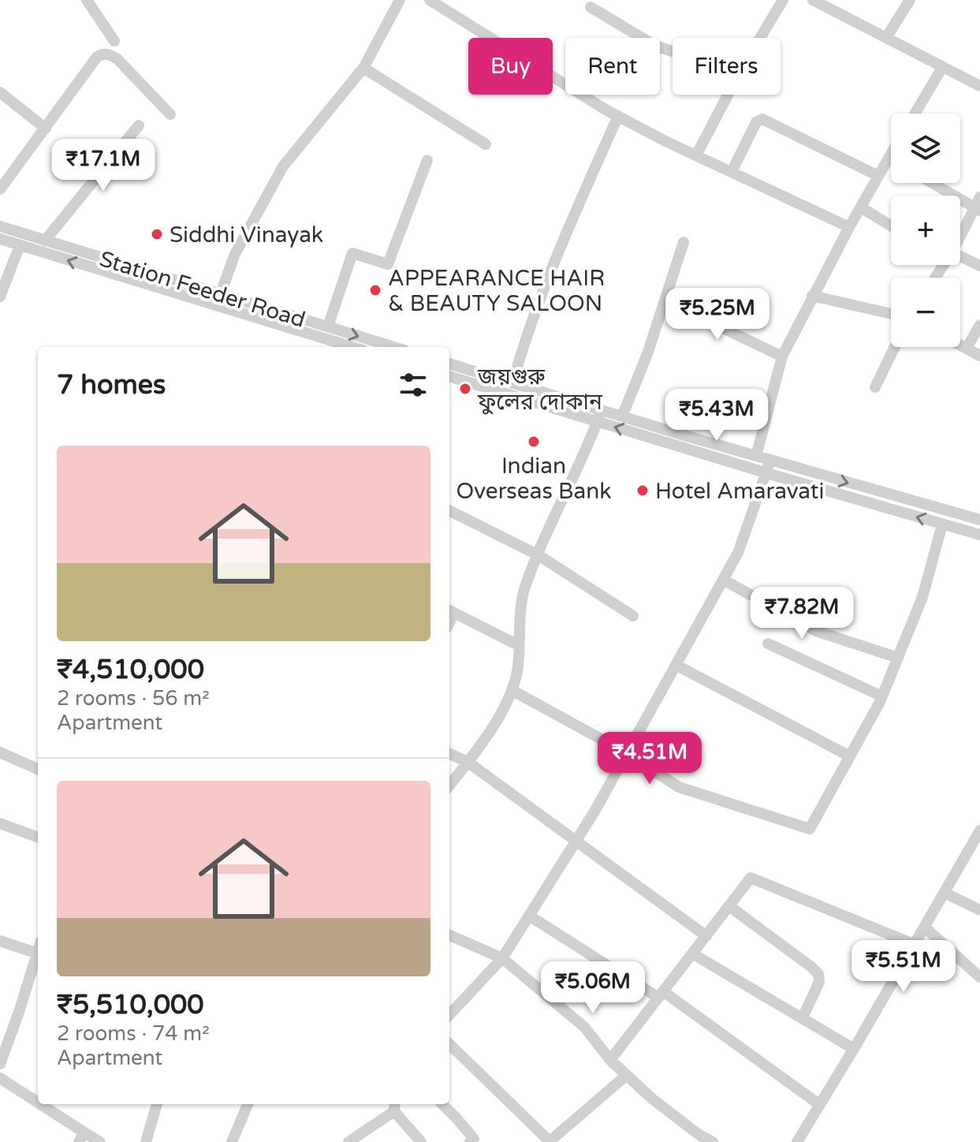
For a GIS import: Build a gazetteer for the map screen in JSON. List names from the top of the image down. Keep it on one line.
{"streets":{"street":["Station Feeder Road"]},"places":["Siddhi Vinayak","APPEARANCE HAIR & BEAUTY SALOON","জয়গুরু ফুলের দোকান","Indian Overseas Bank","Hotel Amaravati"],"page":{"chip":["Buy","Rent","Filters"],"map_buttons":["+","−"],"price":["₹17.1M","₹5.25M","₹5.43M","₹7.82M","₹4.51M","₹5.51M","₹5.06M"],"heading":"7 homes","list":[{"name":"₹4,510,000","note":"2 rooms · 56 m² · Apartment"},{"name":"₹5,510,000","note":"2 rooms · 74 m² · Apartment"}]}}
